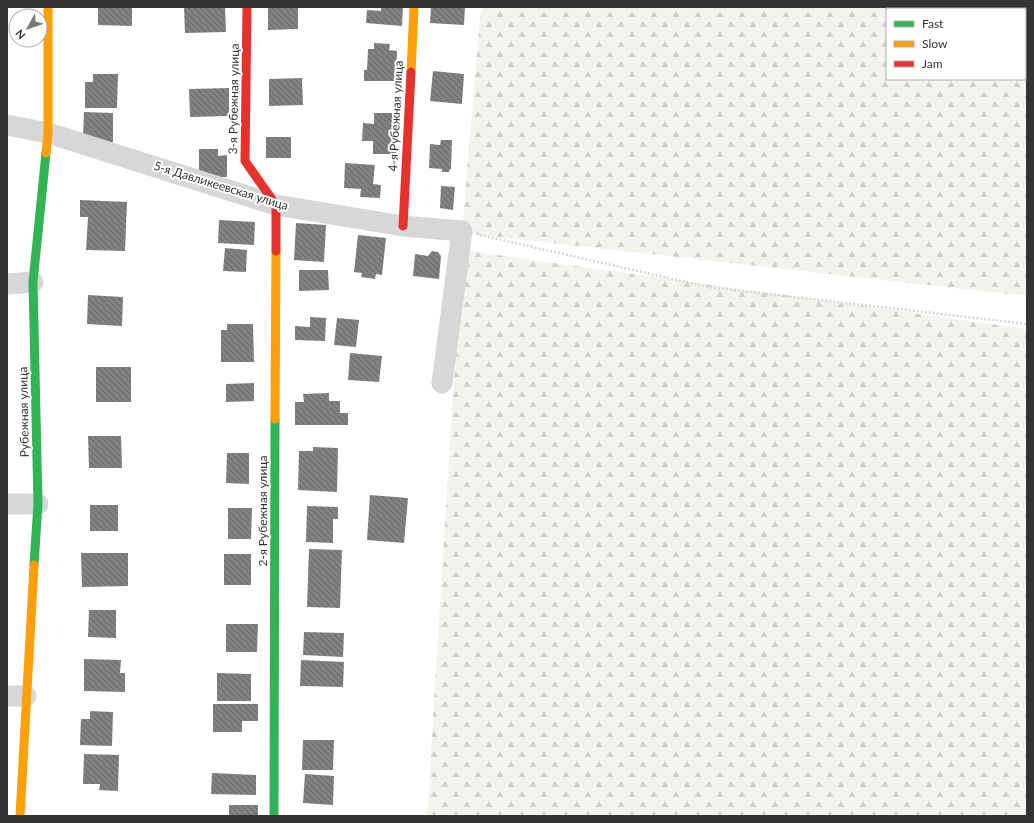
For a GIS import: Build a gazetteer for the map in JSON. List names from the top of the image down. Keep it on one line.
{"streets":{"street":["3-я Рубежная улица","4-я Рубежная улица","5-я Давликеевская улица","Рубежная улица","2-я Рубежная улица"]},"crossings":[["3-я Рубежная улица","5-я Давликеевская улица"],["3-я Рубежная улица","2-я Рубежная улица"],["4-я Рубежная улица","5-я Давликеевская улица"],["5-я Давликеевская улица","Рубежная улица"],["5-я Давликеевская улица","2-я Рубежная улица"]],"legend":["Fast","Slow","Jam"],"north":"bottom left"}
